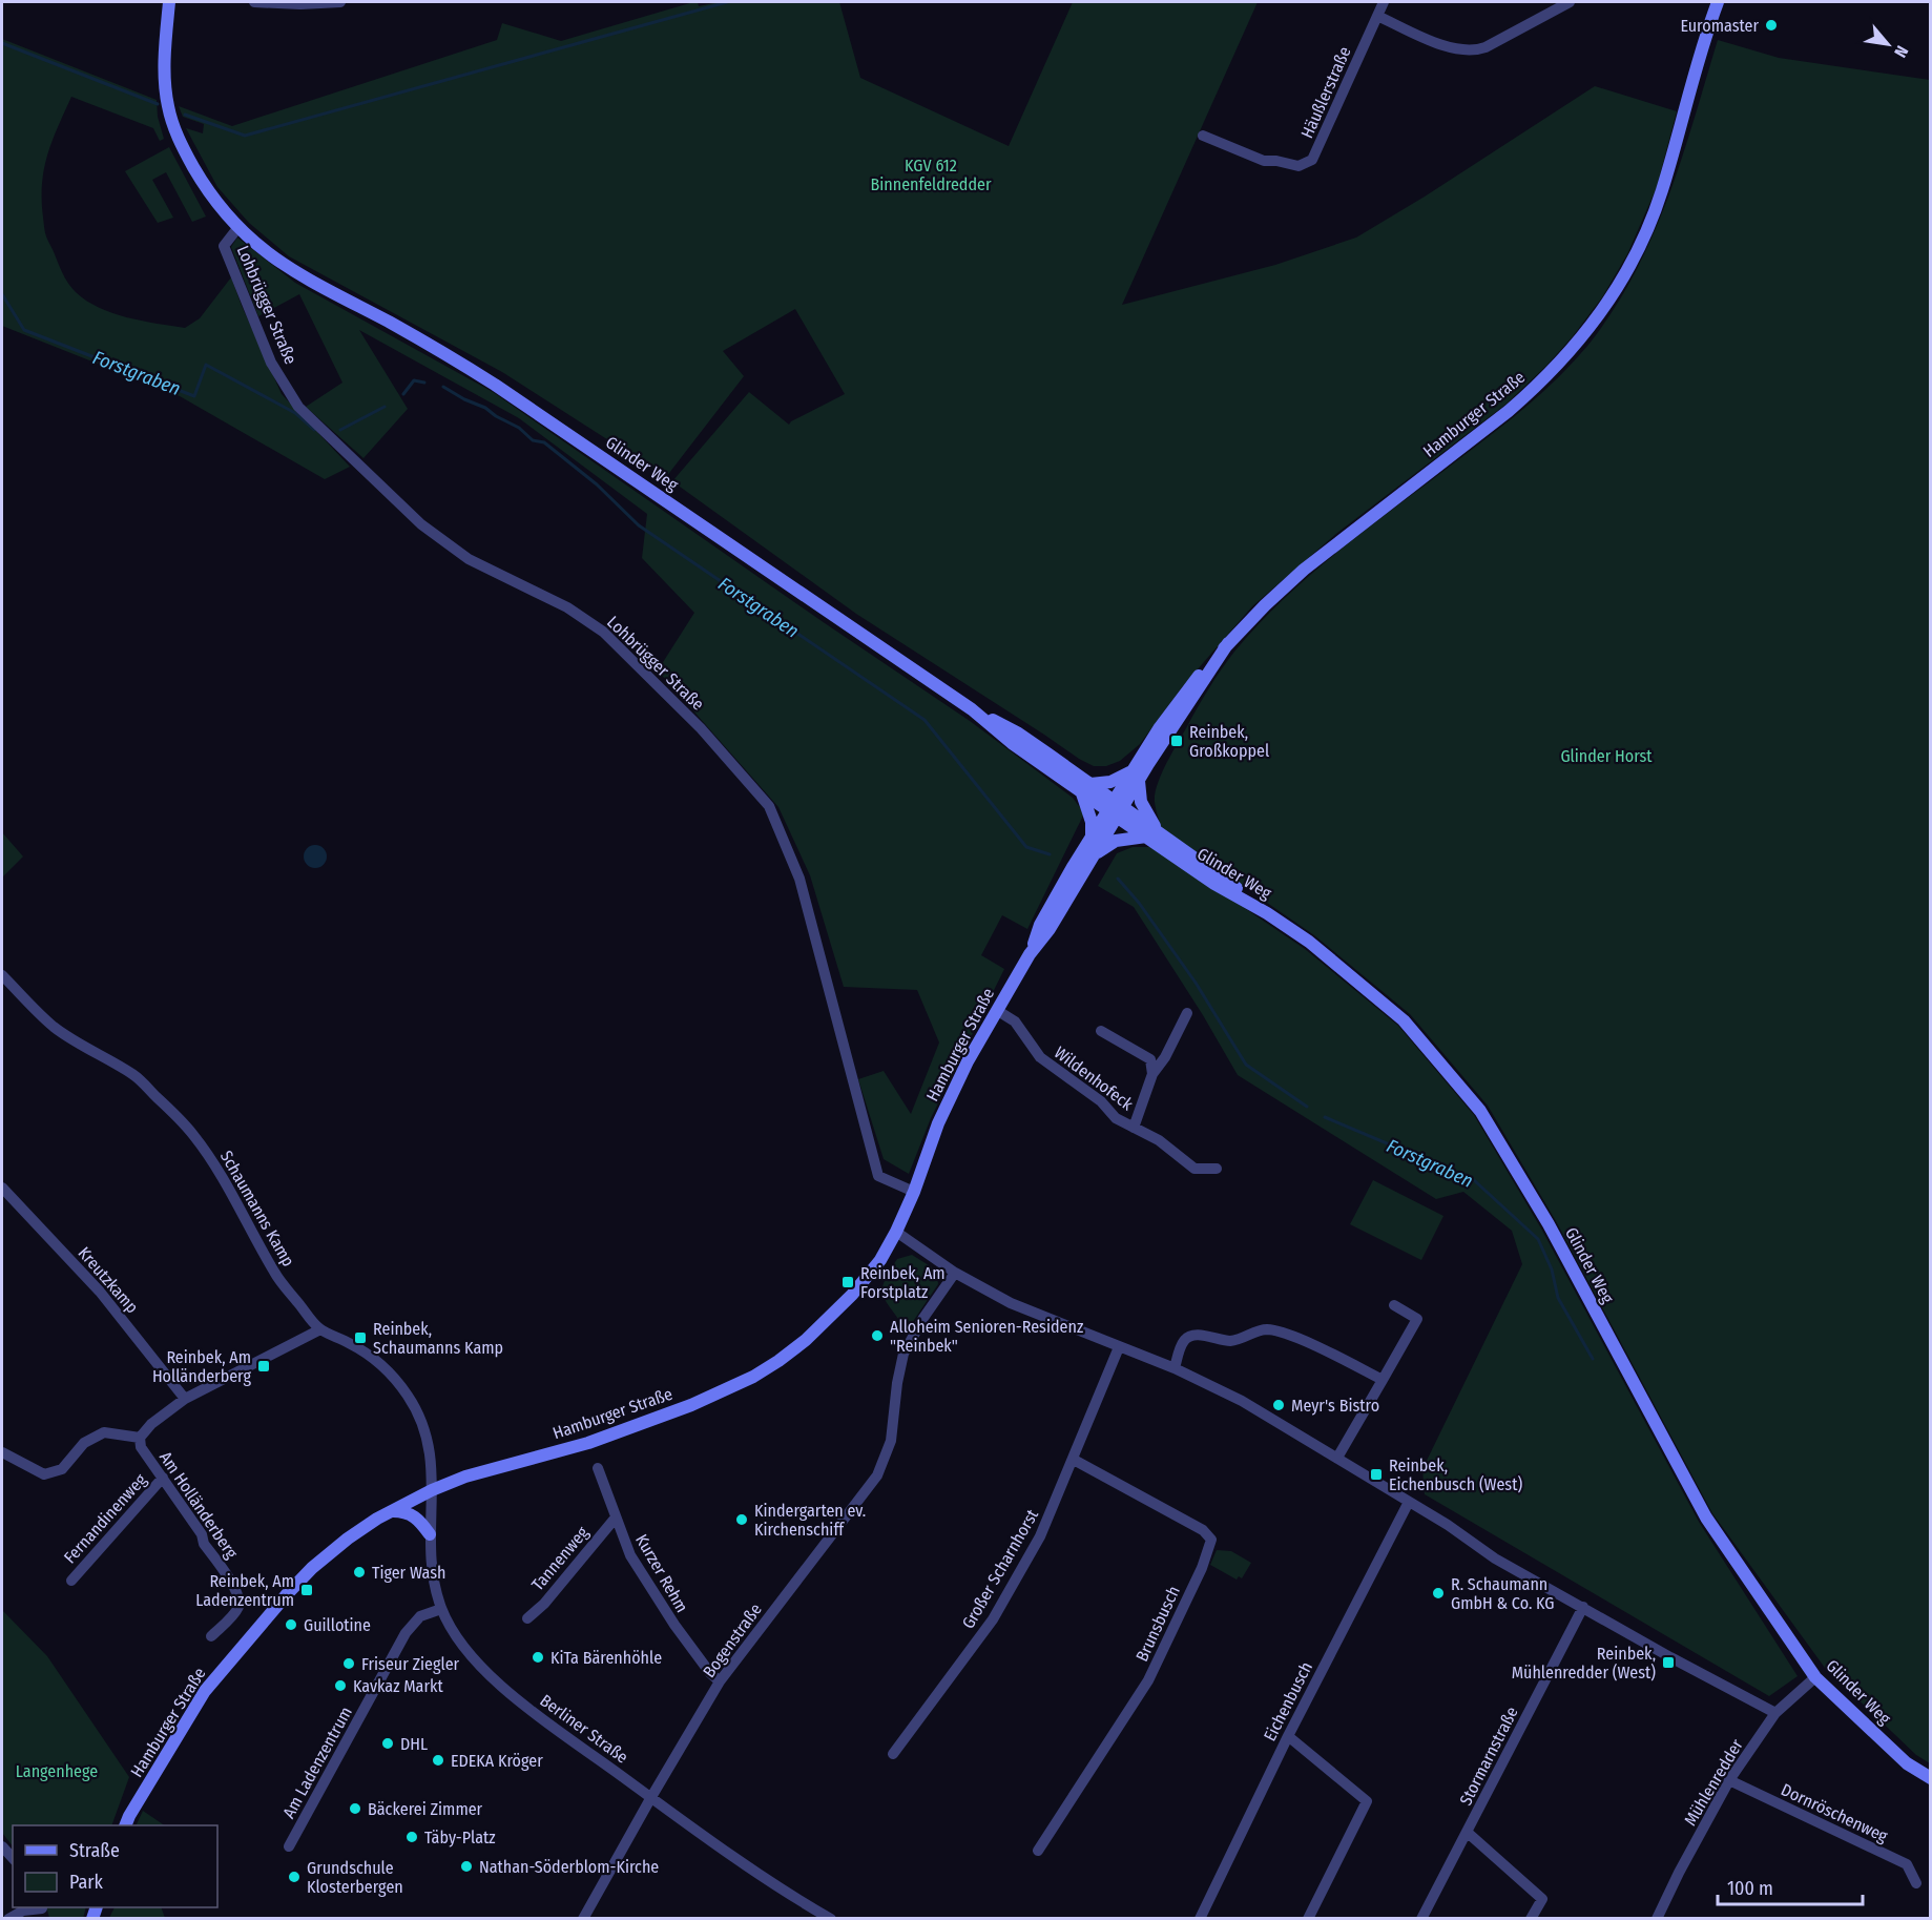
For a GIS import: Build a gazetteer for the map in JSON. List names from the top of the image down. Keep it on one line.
{"streets":{"main road":["Hamburger Straße","Glinder Weg"],"street":["Häußlerstraße","Lohbrügger Straße","Wildenhofeck","Schaumanns Kamp","Kreutzkamp","Am Holländerberg","Fernandinenweg","Tannenweg","Großer Scharnhorst","Kurzer Rehm","Brunsbusch","Bogenstraße","Eichenbusch","Berliner Straße","Stormarnstraße","Am Ladenzentrum","Mühlenredder","Dornröschenweg"]},"crossings":[["Lohbrügger Straße","Hamburger Straße"],["Lohbrügger Straße","Glinder Weg"],["Hamburger Straße","Glinder Weg"],["Hamburger Straße","Wildenhofeck"],["Hamburger Straße","Schaumanns Kamp"],["Hamburger Straße","Berliner Straße"],["Glinder Weg","Mühlenredder"],["Schaumanns Kamp","Berliner Straße"],["Am Holländerberg","Fernandinenweg"],["Tannenweg","Kurzer Rehm"],["Großer Scharnhorst","Brunsbusch"],["Kurzer Rehm","Bogenstraße"],["Bogenstraße","Berliner Straße"],["Berliner Straße","Am Ladenzentrum"],["Mühlenredder","Dornröschenweg"]],"water":["Forstgraben"],"parks":["KGV 612 Binnenfeldredder","Glinder Horst","Langenhege"],"places":{"other":["Euromaster","Alloheim Senioren-Residenz \"Reinbek\"","Meyr's Bistro","Kindergarten ev. Kirchenschiff","Tiger Wash","R. Schaumann GmbH & Co. KG","Guillotine","KiTa Bärenhöhle","Friseur Ziegler","Kavkaz Markt","DHL","EDEKA Kröger","Bäckerei Zimmer","Täby-Platz","Nathan-Söderblom-Kirche","Grundschule Klosterbergen"],"transit":["Reinbek, Großkoppel","Reinbek, Am Forstplatz","Reinbek, Schaumanns Kamp","Reinbek, Am Holländerberg","Reinbek, Eichenbusch (West)","Reinbek, Am Ladenzentrum","Reinbek, Mühlenredder (West)"]},"legend":["Straße","Park"],"scale_bar":"100 m","north":"bottom right"}
